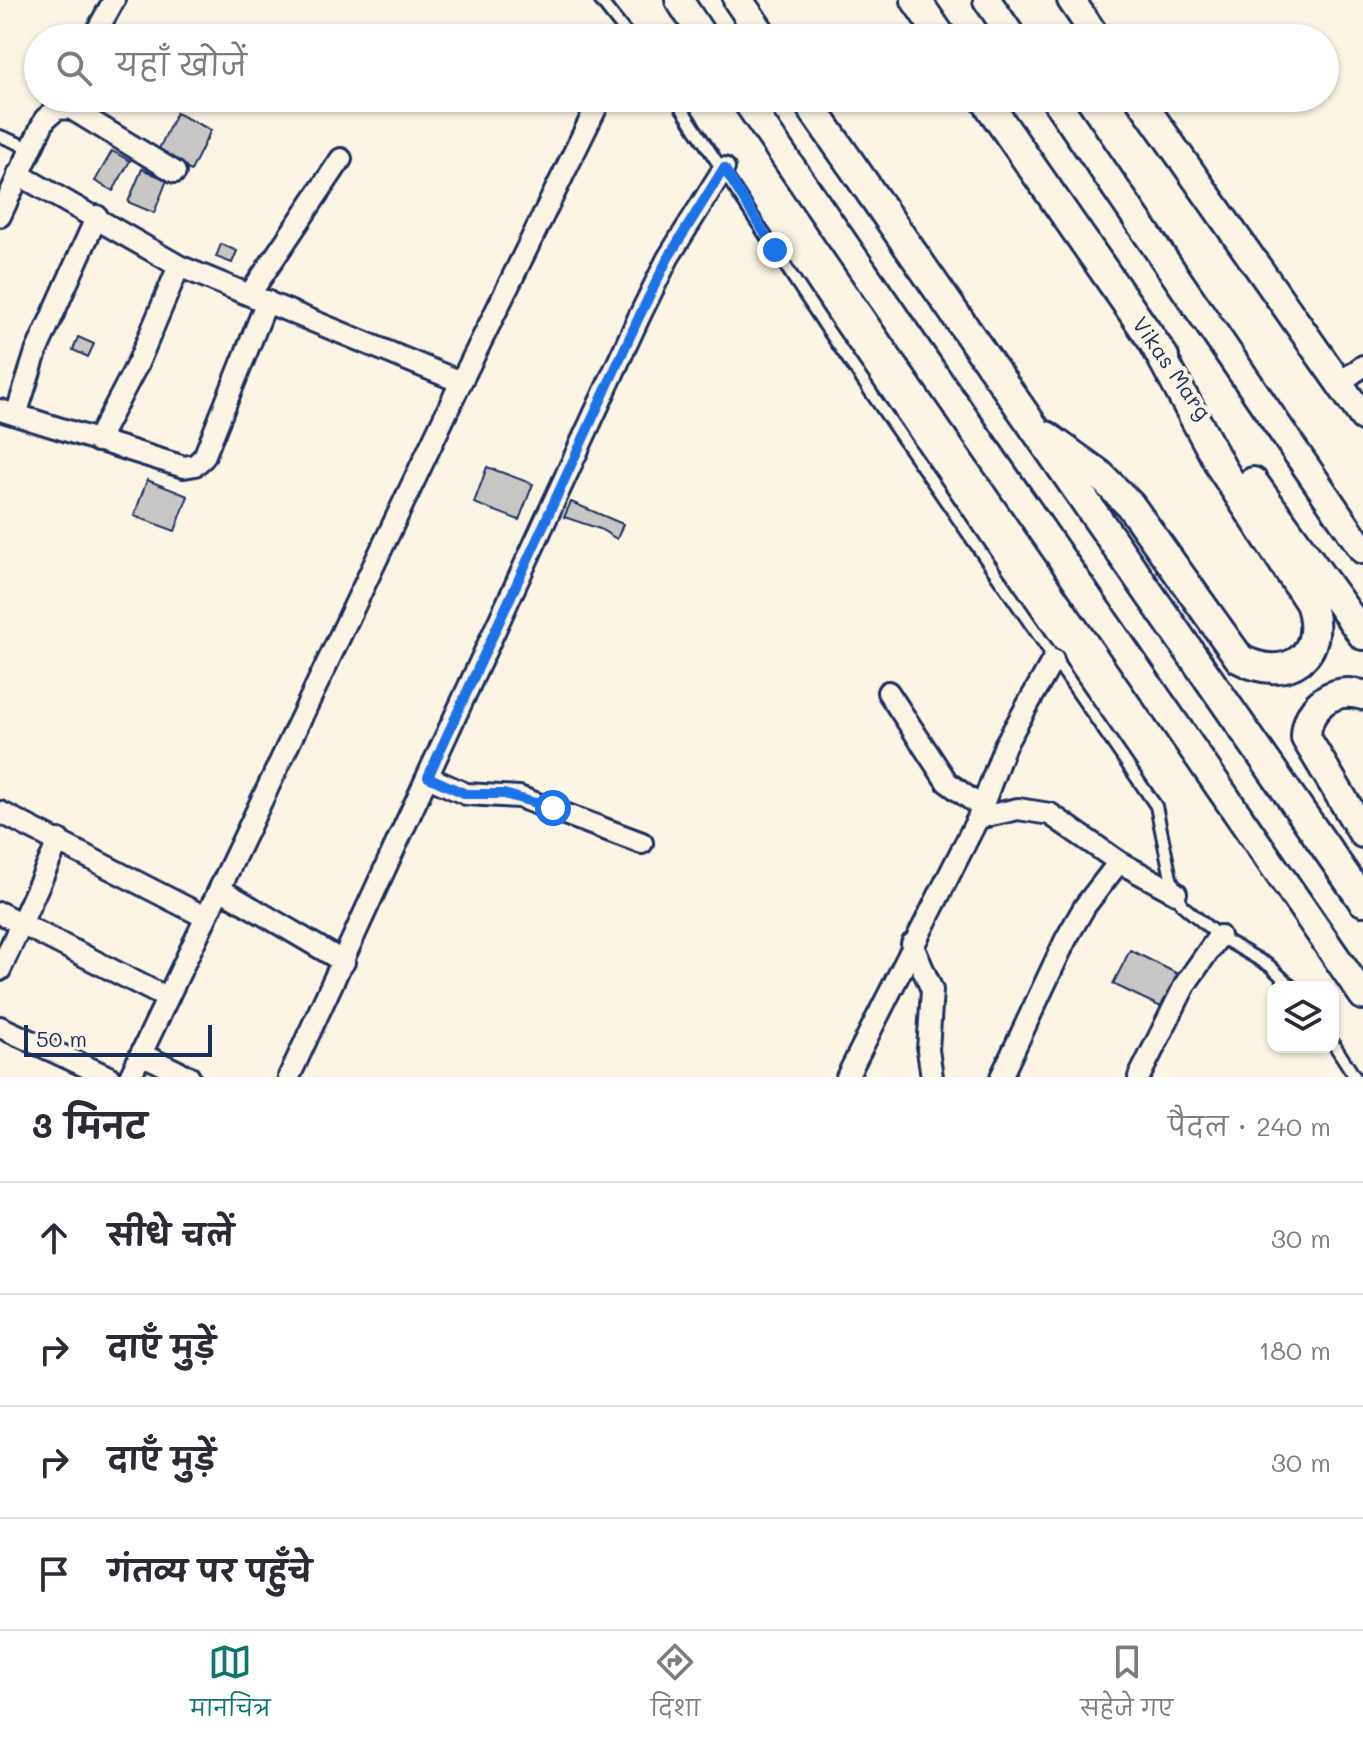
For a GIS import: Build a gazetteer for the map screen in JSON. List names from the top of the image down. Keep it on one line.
{"streets":{"main road":["Vikas Marg"]},"scale_bar":"50 m","page":{"search":"यहाँ खोजें","scale":"50 m","heading":["3 मिनट","पैदल · 240 m"],"list":[["सीधे चलें","30 m"],["दाएँ मुड़ें","180 m"],["दाएँ मुड़ें","30 m"],"गंतव्य पर पहुँचे"],"nav":["मानचित्र","दिशा","सहेजे गए"]}}
